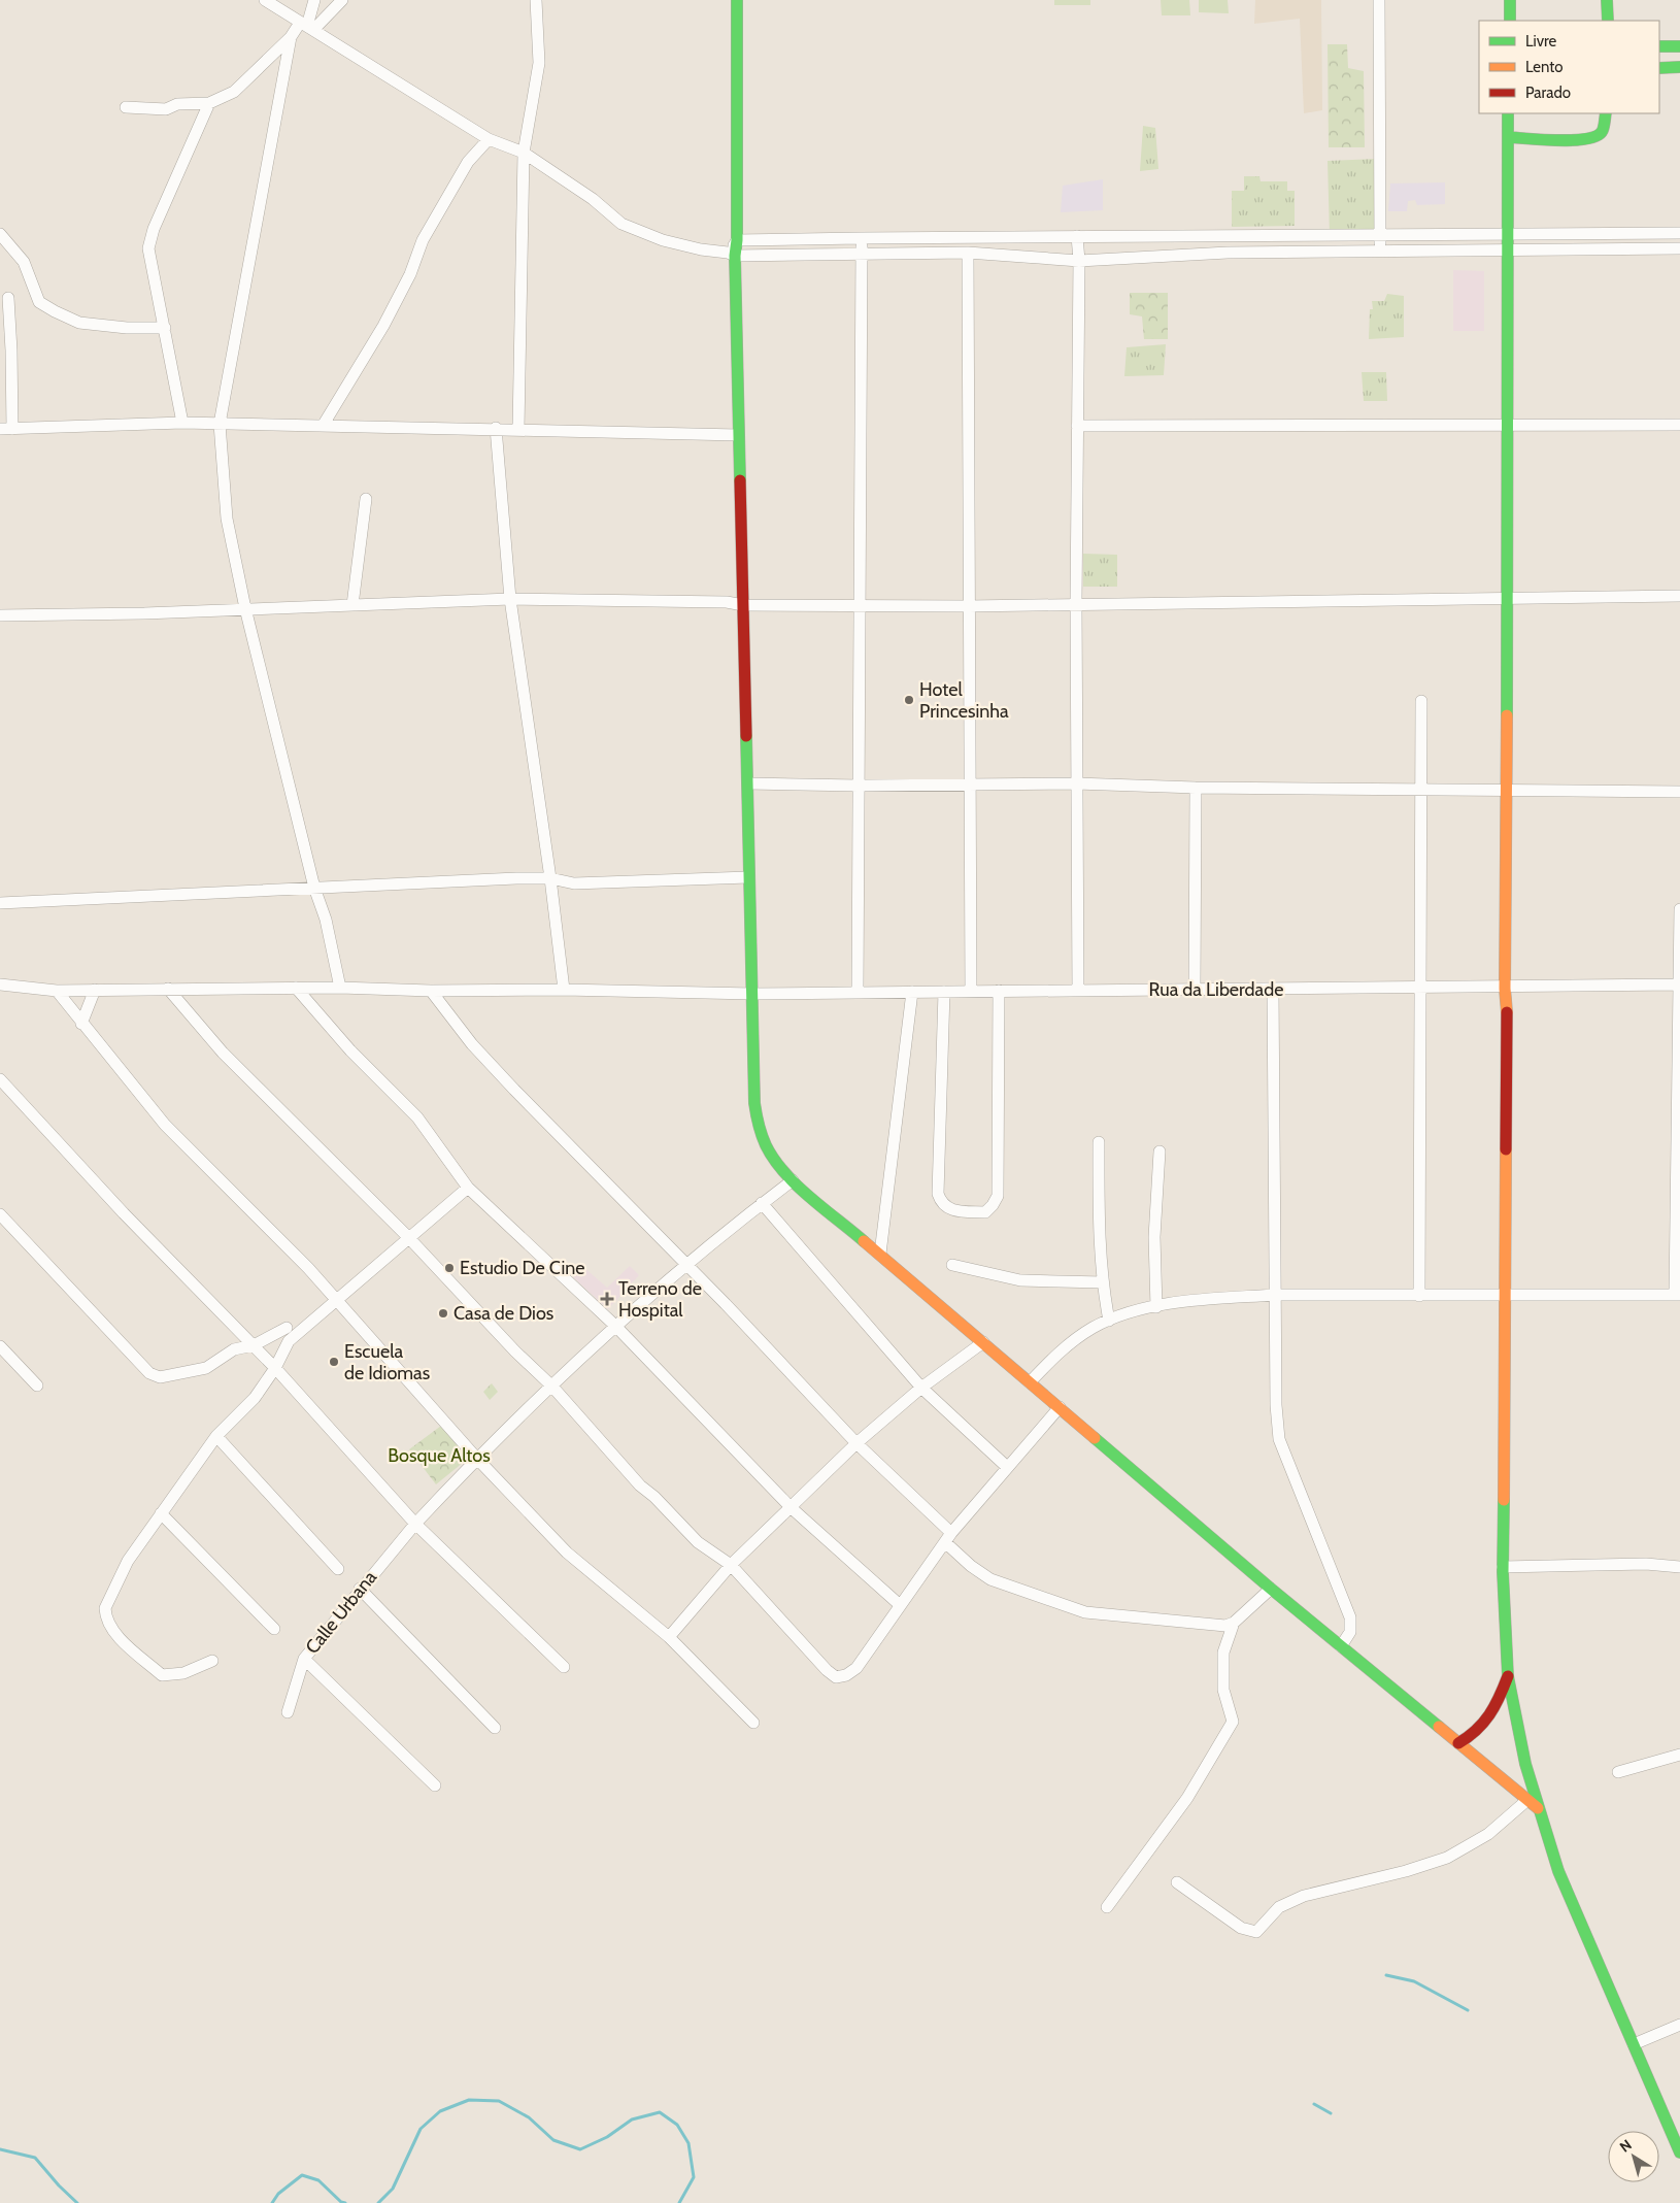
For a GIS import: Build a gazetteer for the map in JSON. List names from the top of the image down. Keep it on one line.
{"streets":{"street":["Rua da Liberdade","Calle Urbana"]},"parks":["Bosque Altos"],"places":{"other":["Hotel Princesinha","Estudio De Cine","Casa de Dios","Escuela de Idiomas"],"health":["Terreno de Hospital"]},"legend":["Livre","Lento","Parado"],"north":"top left"}
